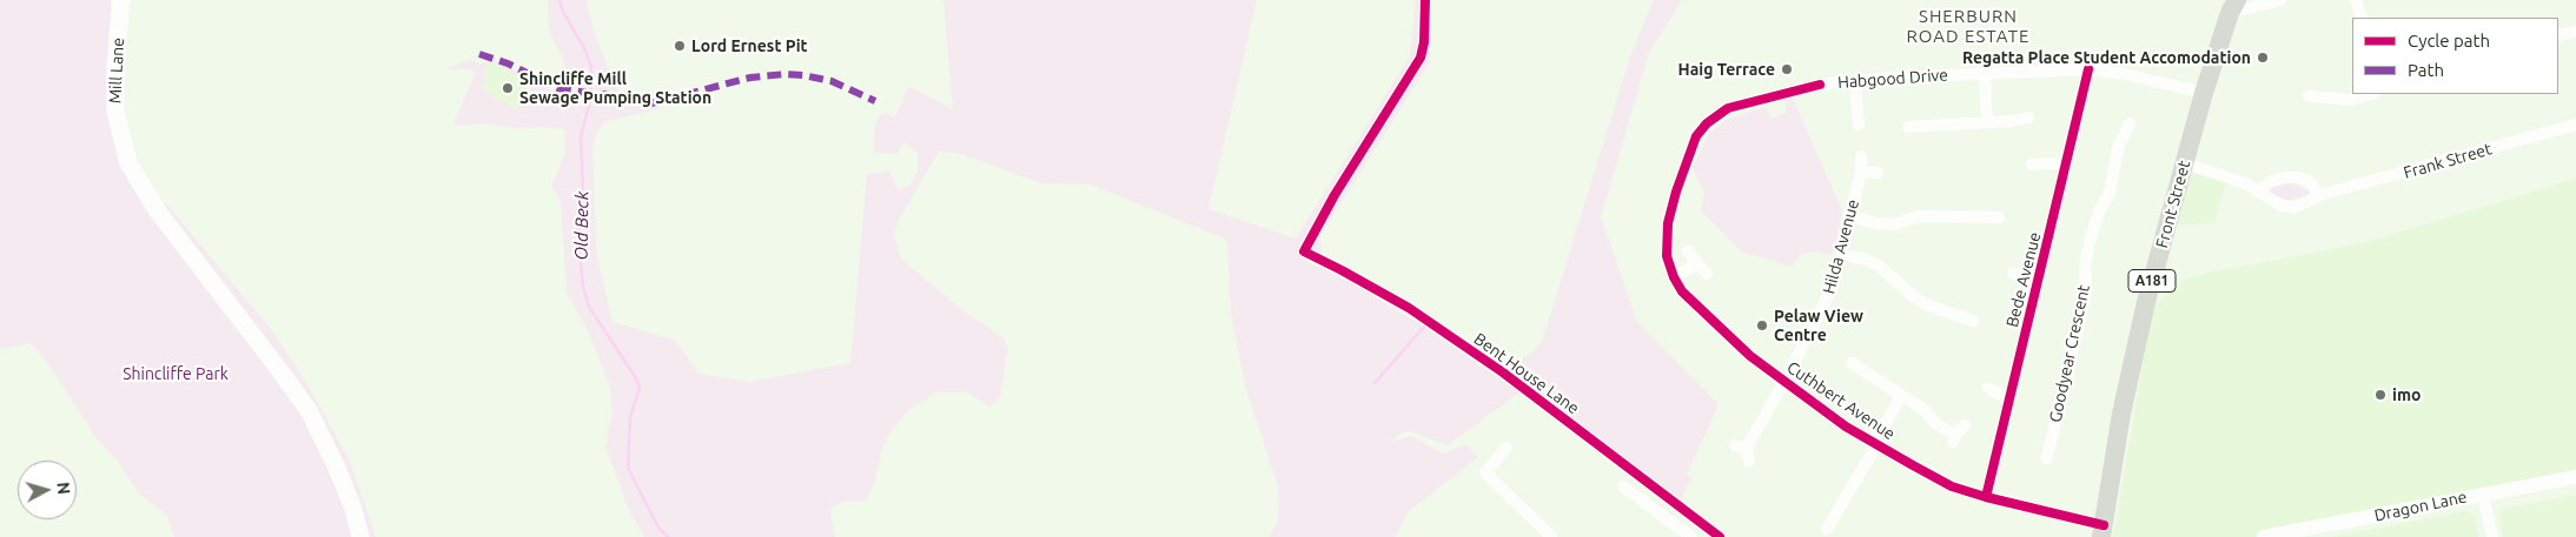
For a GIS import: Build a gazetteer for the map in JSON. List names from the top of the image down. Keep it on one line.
{"streets":{"main road":["Mill Lane","Front Street","A181"],"street":["Habgood Drive","Frank Street","Hilda Avenue","Bede Avenue","Goodyear Crescent","Bent House Lane","Cuthbert Avenue","Dragon Lane"]},"crossings":[["Habgood Drive","Front Street"],["Habgood Drive","Bede Avenue"],["Habgood Drive","Cuthbert Avenue"],["Frank Street","Front Street"],["Front Street","Cuthbert Avenue"],["Hilda Avenue","Cuthbert Avenue"],["Bede Avenue","Cuthbert Avenue"]],"districts":["SHERBURN ROAD ESTATE"],"water":["Old Beck"],"parks":["Shincliffe Park"],"places":["Lord Ernest Pit","Regatta Place Student Accomodation","Haig Terrace","Shincliffe Mill Sewage Pumping Station","Pelaw View Centre","imo"],"legend":["Cycle path","Path"],"north":"right"}
